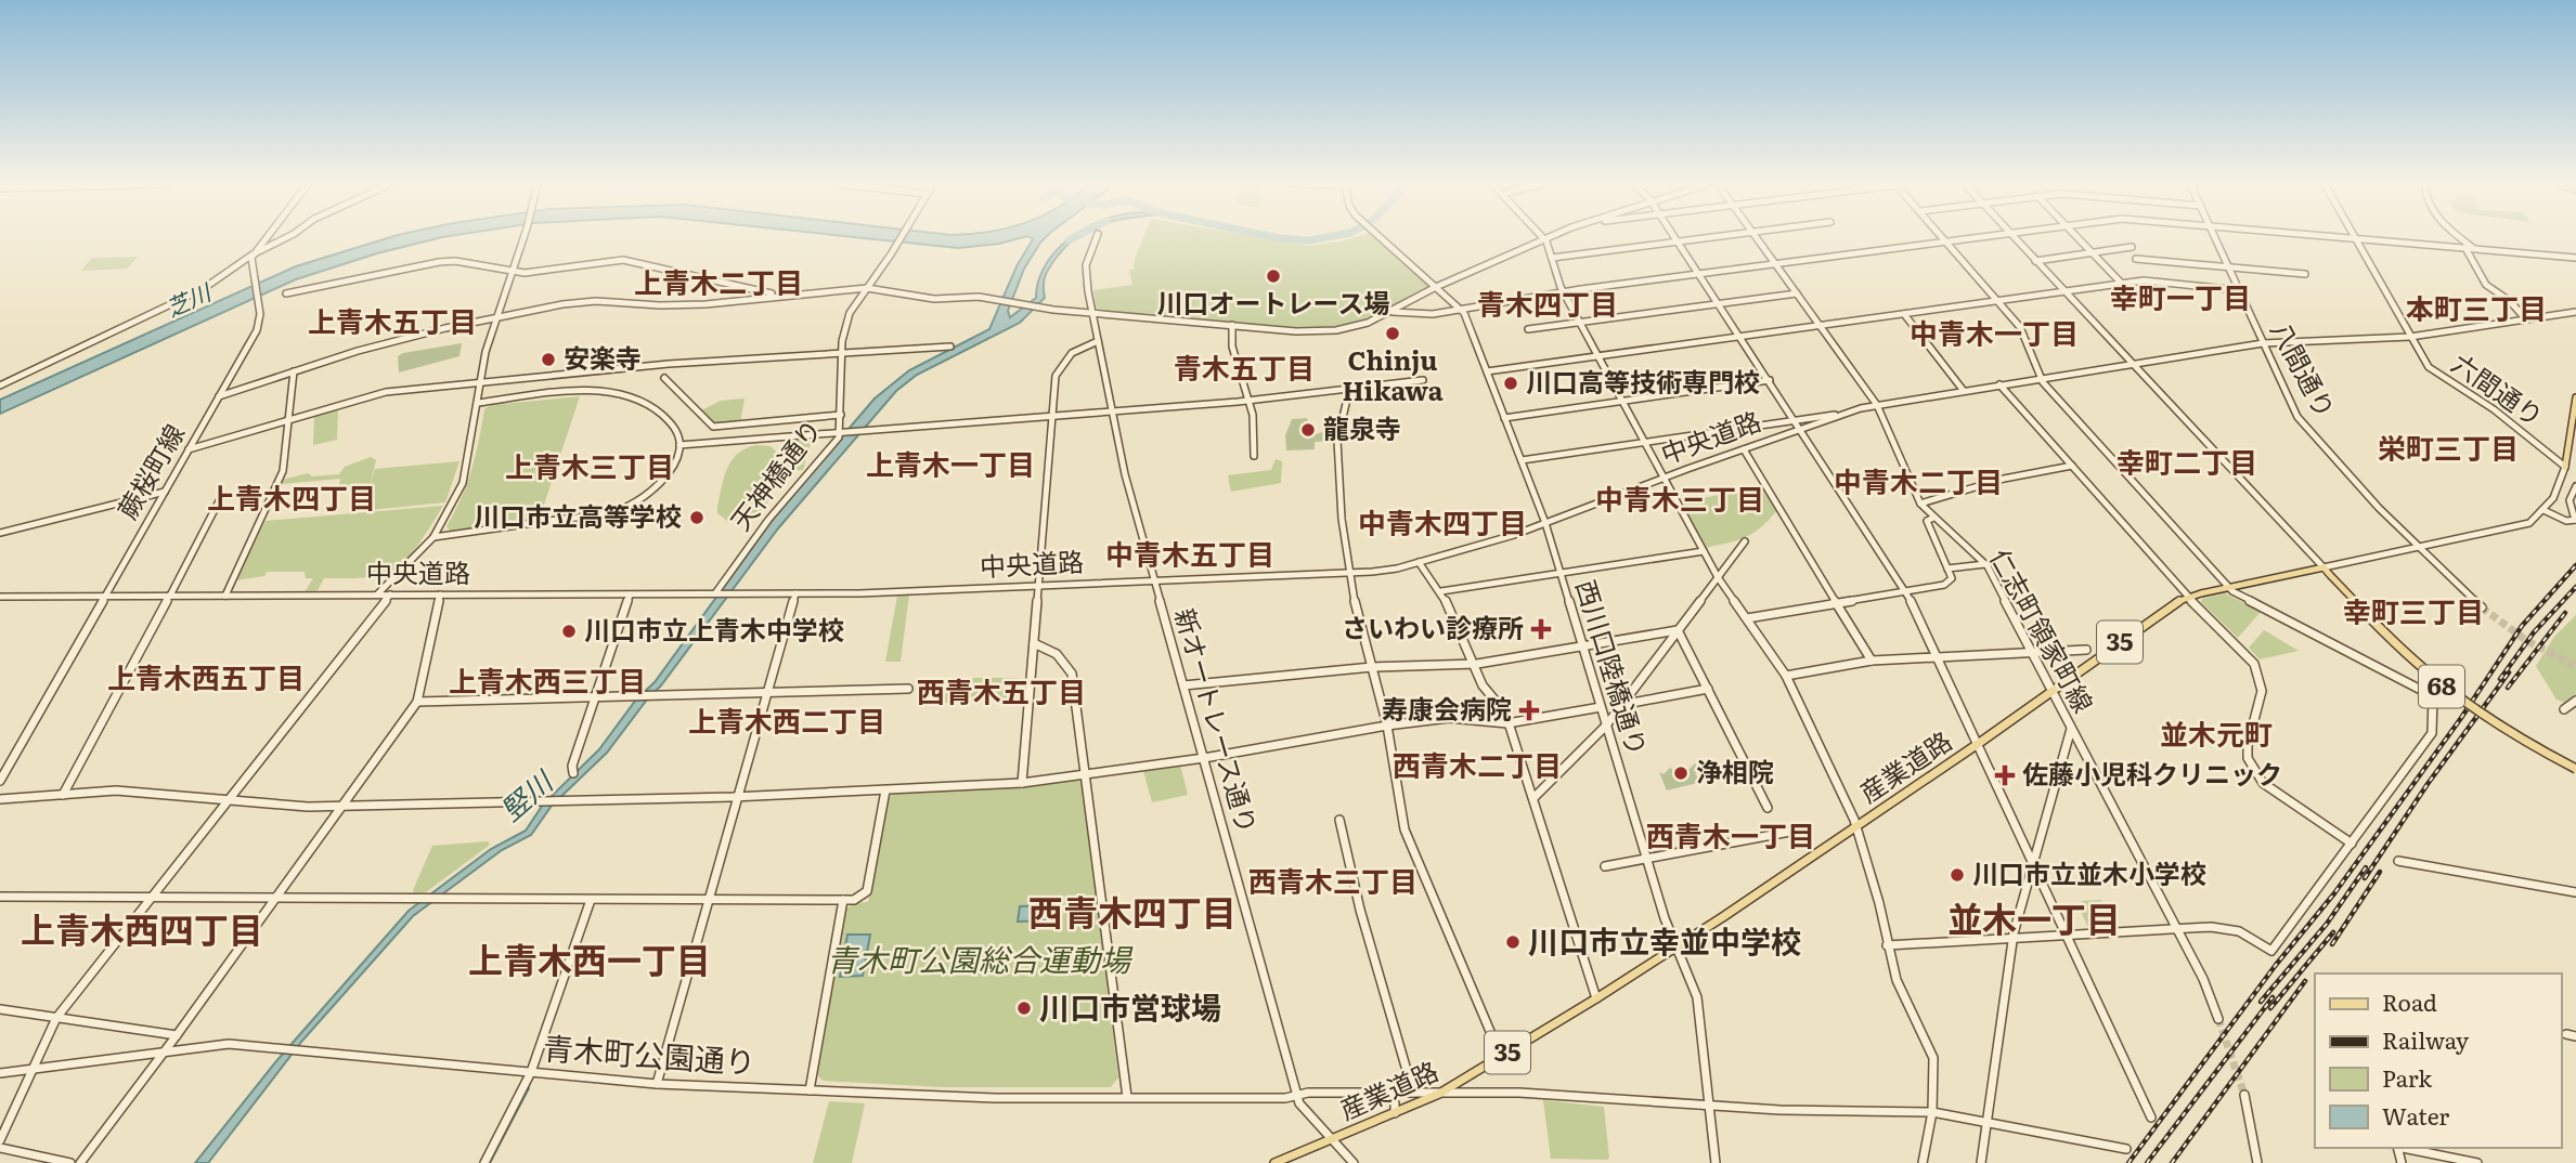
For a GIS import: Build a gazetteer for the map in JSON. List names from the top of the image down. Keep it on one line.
{"streets":{"main road":["35","68","産業道路"],"street":["八間通り","六間通り","中央道路","蕨桜町線","天神橋通り","仁志町領家町線","西川口陸橋通り","新オートレース通り","青木町公園通り"]},"crossings":[["八間通り","中央道路"],["八間通り","産業道路"],["六間通り","中央道路"],["六間通り","産業道路"],["中央道路","蕨桜町線"],["中央道路","天神橋通り"],["中央道路","仁志町領家町線"],["中央道路","西川口陸橋通り"],["中央道路","新オートレース通り"],["仁志町領家町線","産業道路"],["西川口陸橋通り","産業道路"],["西川口陸橋通り","青木町公園通り"],["68","産業道路"],["新オートレース通り","産業道路"],["新オートレース通り","青木町公園通り"],["産業道路","青木町公園通り"]],"districts":["上青木二丁目","幸町一丁目","青木四丁目","本町三丁目","上青木五丁目","中青木一丁目","青木五丁目","栄町三丁目","幸町二丁目","上青木一丁目","上青木三丁目","中青木二丁目","上青木四丁目","中青木三丁目","中青木四丁目","中青木五丁目","幸町三丁目","上青木西五丁目","上青木西三丁目","西青木五丁目","上青木西二丁目","並木元町","西青木二丁目","西青木一丁目","西青木三丁目","西青木四丁目","並木一丁目","上青木西四丁目","上青木西一丁目"],"water":["芝川","竪川"],"parks":["青木町公園総合運動場"],"places":{"other":["川口オートレース場","Chinju Hikawa","安楽寺","川口高等技術専門校","龍泉寺","川口市立高等学校","川口市立上青木中学校","浄相院","川口市立並木小学校","川口市立幸並中学校","川口市営球場"],"health":["さいわい診療所","寿康会病院","佐藤小児科クリニック"]},"legend":["Road","Railway","Park","Water"]}
